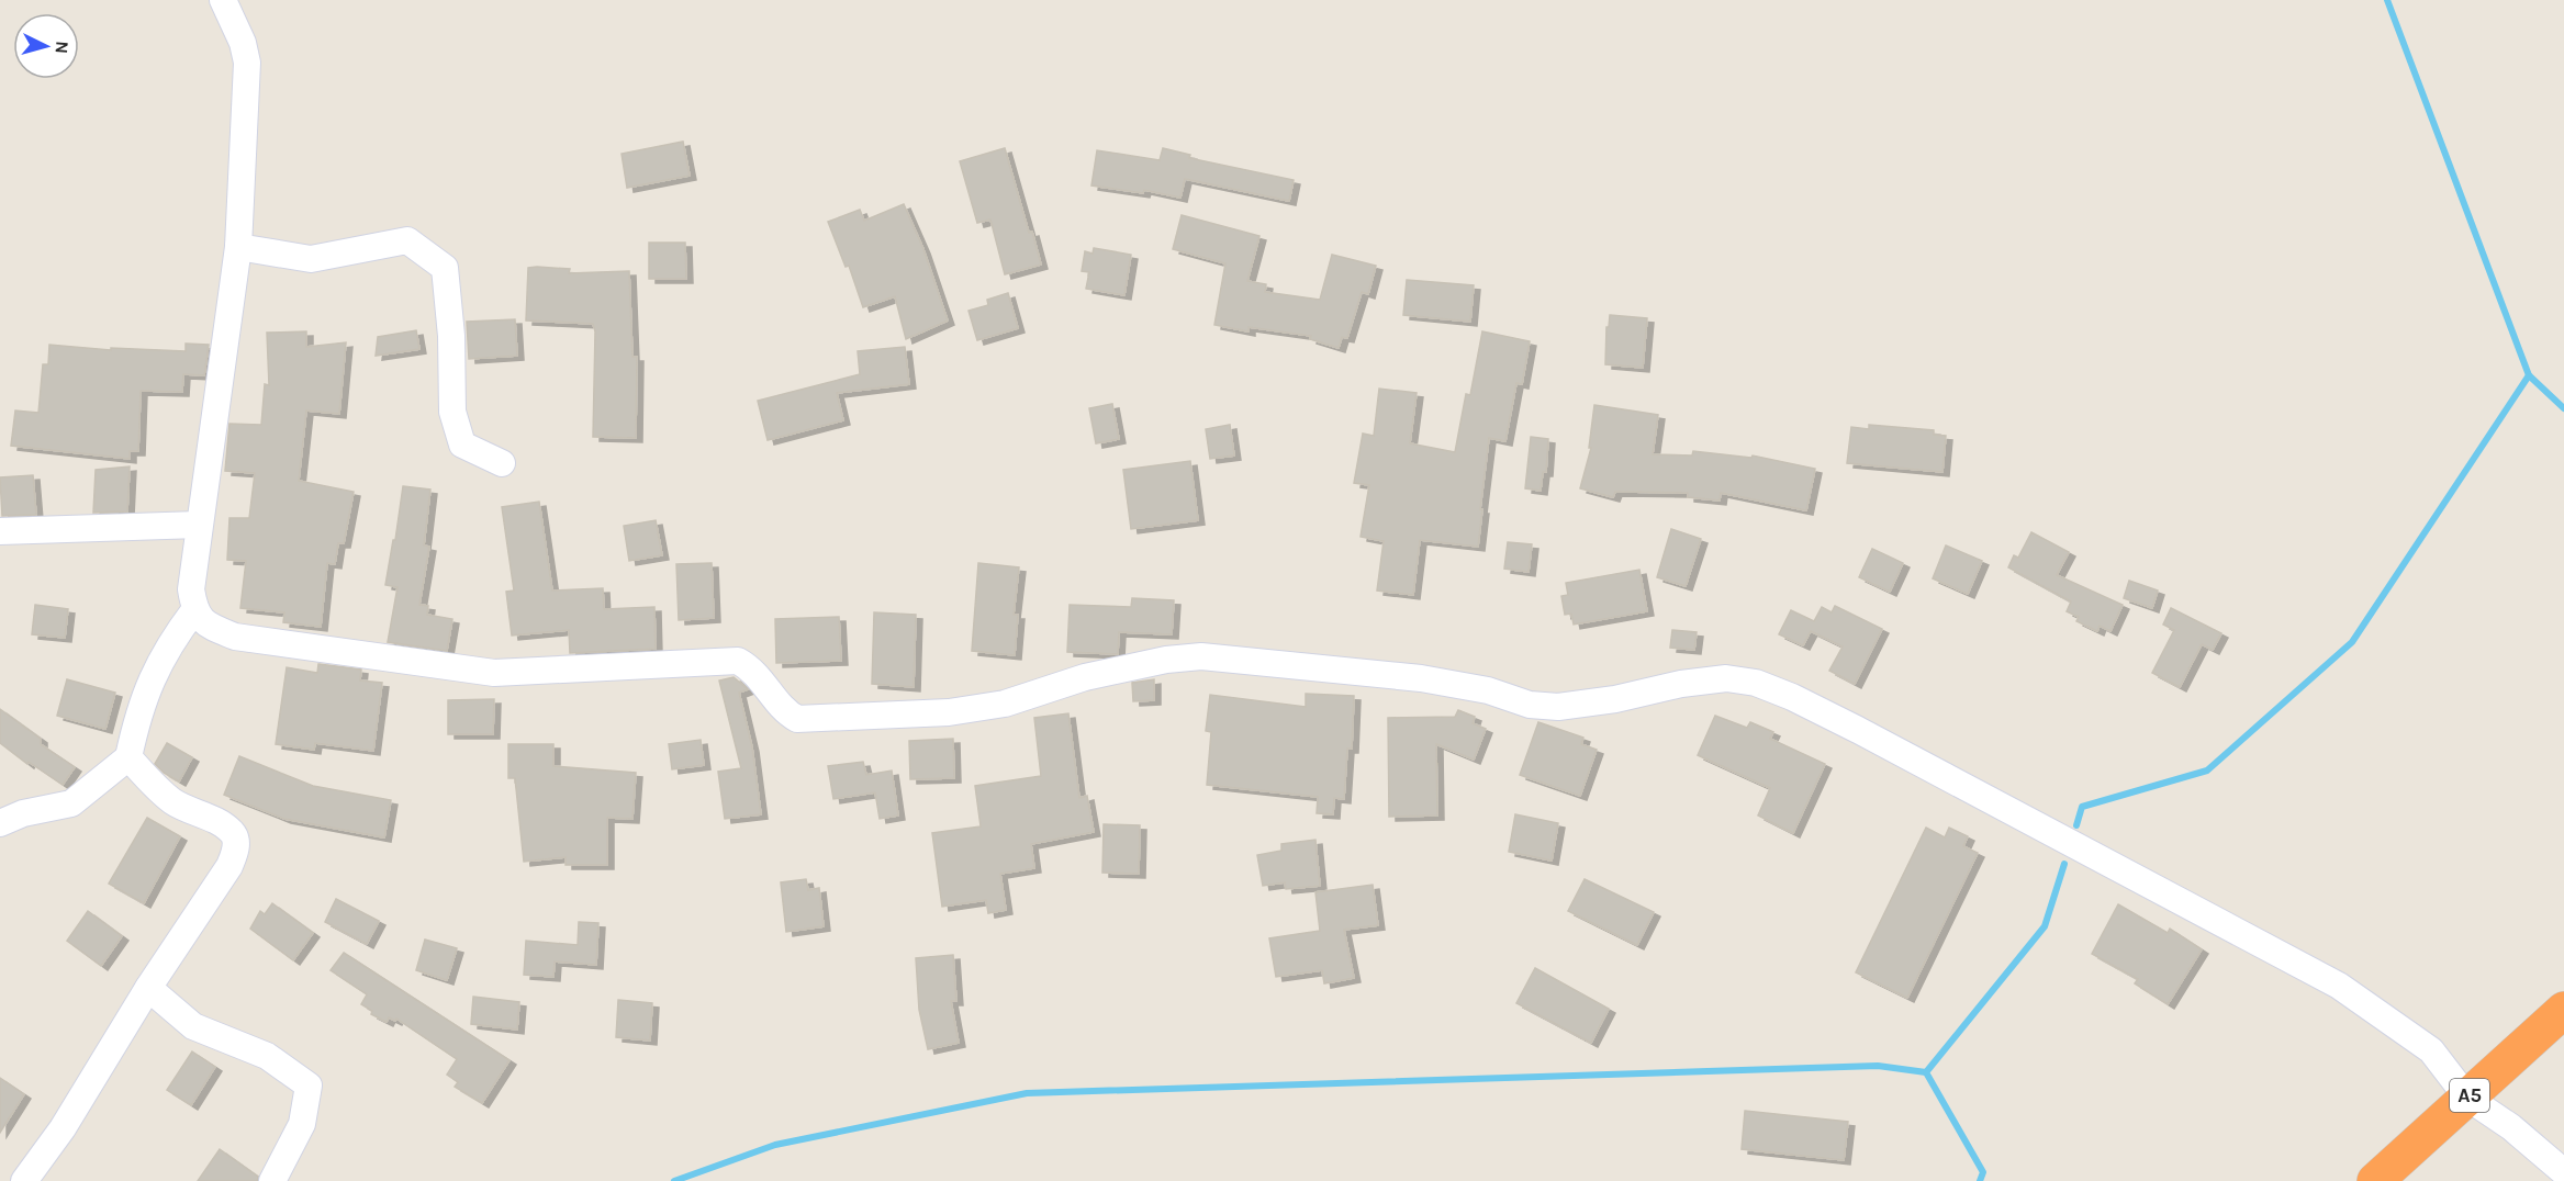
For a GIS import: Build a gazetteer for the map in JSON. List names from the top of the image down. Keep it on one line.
{"streets":{"highway":["A5"]},"north":"right"}
